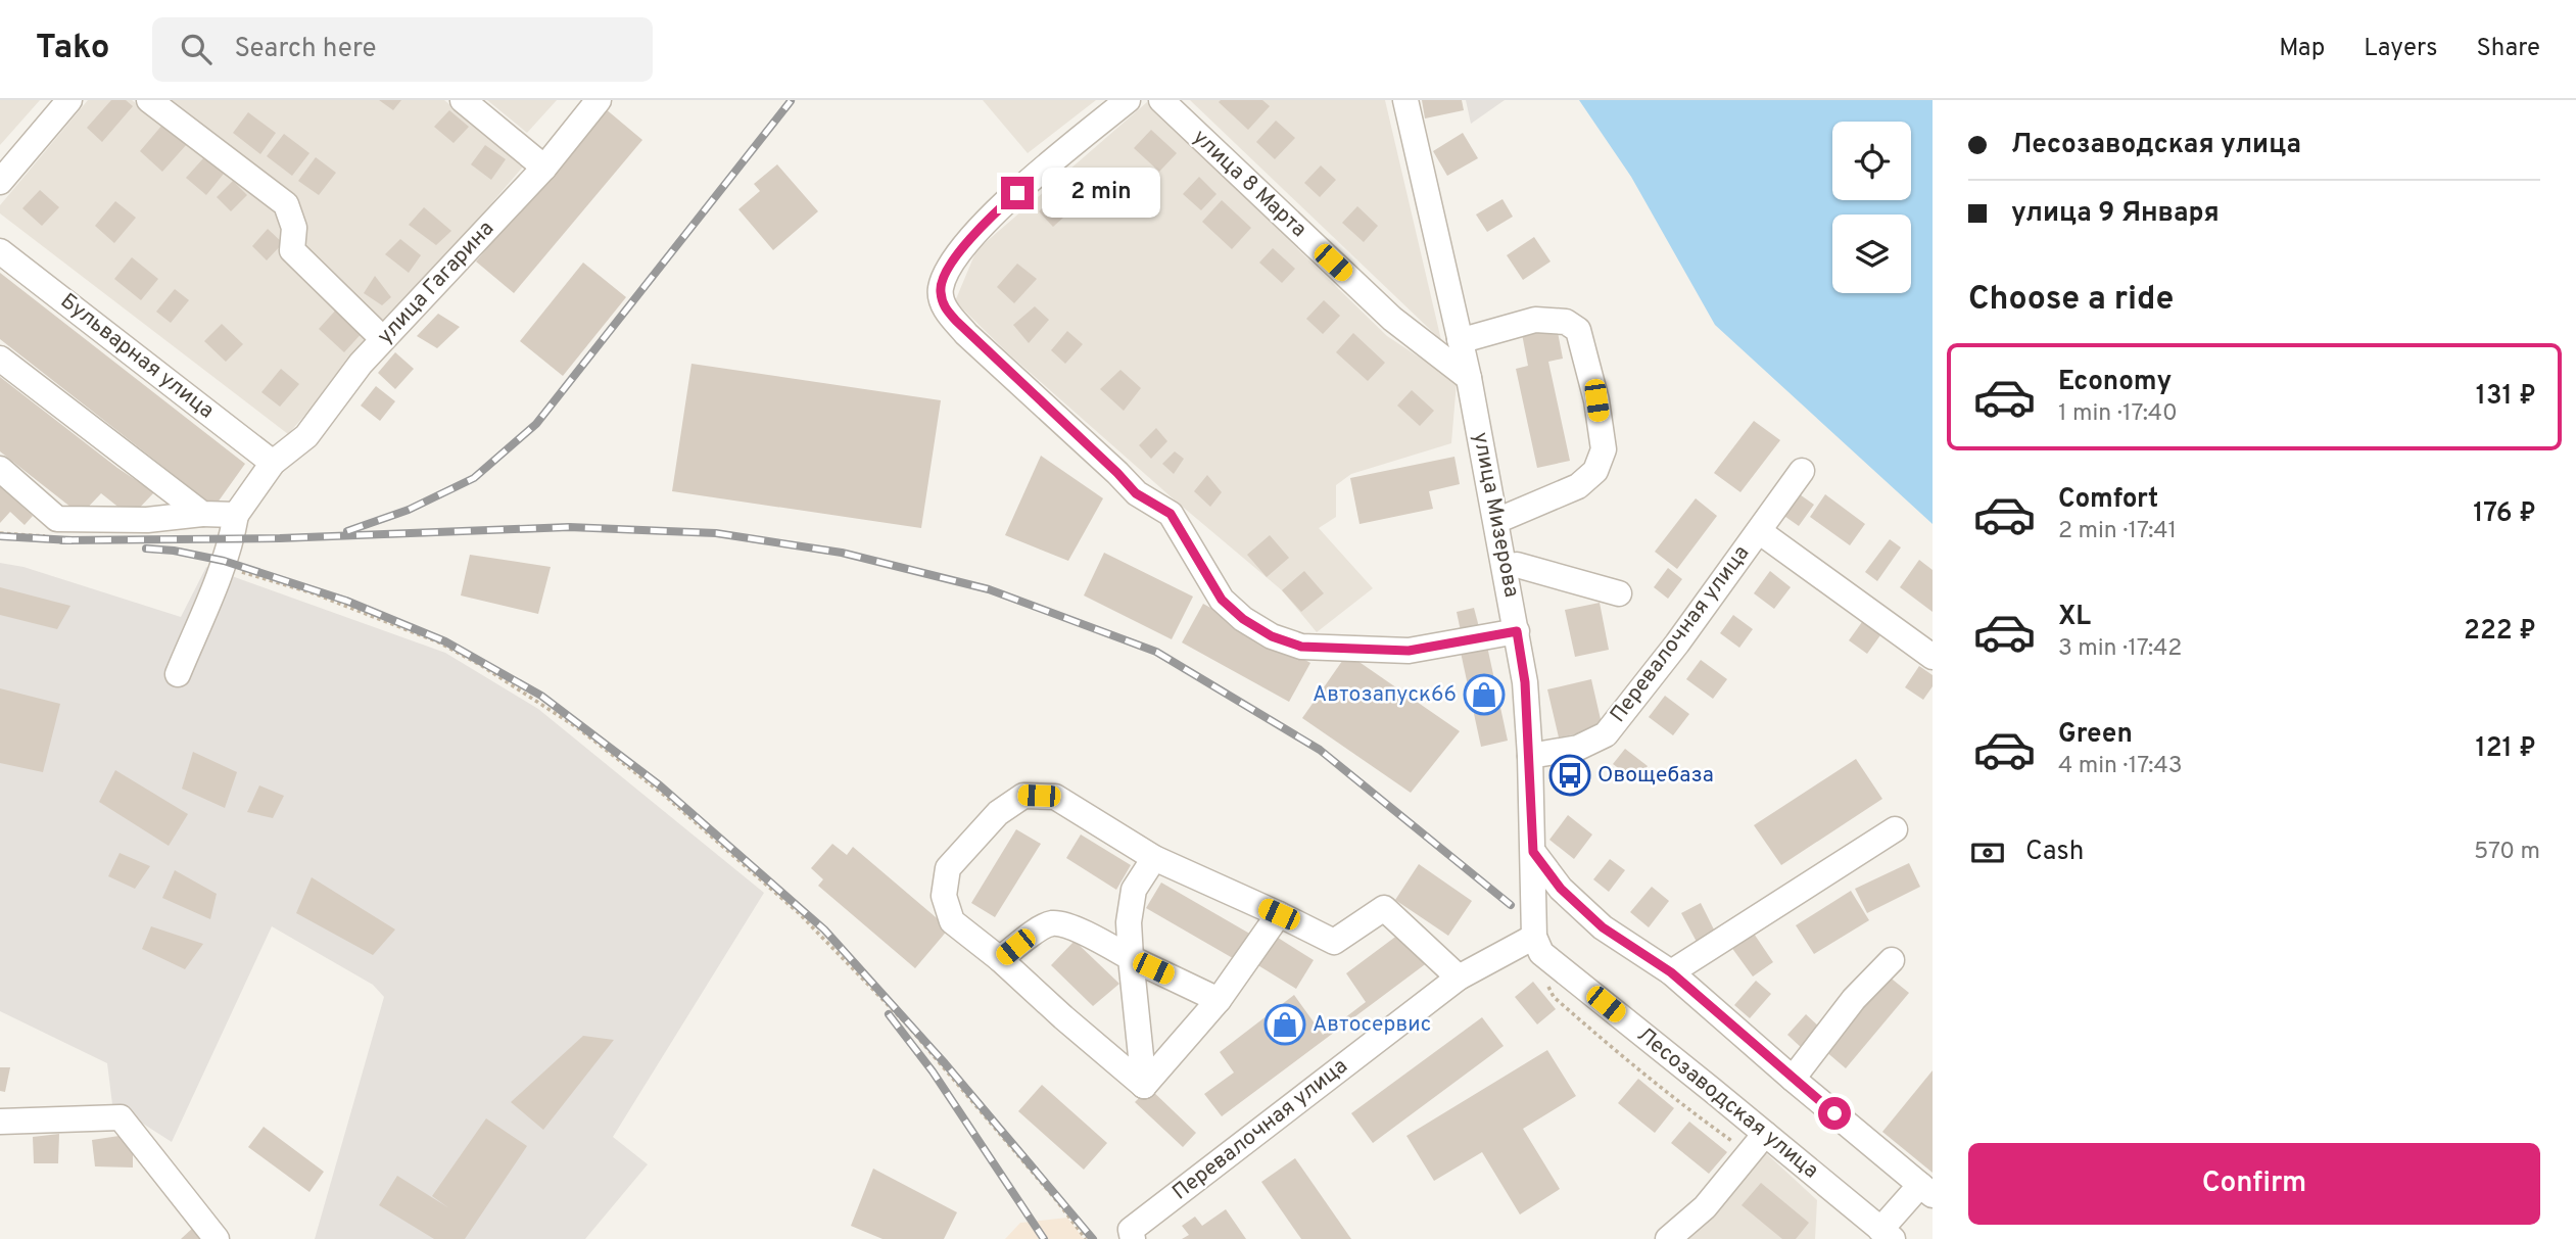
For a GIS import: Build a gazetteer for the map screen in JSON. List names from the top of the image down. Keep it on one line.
{"streets":{"street":["улица 8 Марта","улица Гагарина","Бульварная улица","улица Мизерова","Перевалочная улица","Лесозаводская улица"]},"crossings":[["улица 8 Марта","улица Мизерова"],["улица Гагарина","Бульварная улица"],["улица Мизерова","Перевалочная улица"],["улица Мизерова","Лесозаводская улица"],["Перевалочная улица","Лесозаводская улица"]],"places":{"shop":["Автозапуск66","Автосервис"],"bus stop":["Овощебаза"]},"page":{"header":"Tako","search":"Search here","nav":["Map","Layers","Share"],"banner":["Лесозаводская улица","улица 9 Января"],"bubble":"2 min","heading":"Choose a ride","list":[{"name":"Economy","note":"1 min · 17:40","value":"131 ₽"},{"name":"Comfort","note":"2 min · 17:41","value":"176 ₽"},{"name":"XL","note":"3 min · 17:42","value":"222 ₽"},{"name":"Green","note":"4 min · 17:43","value":"121 ₽"}],"pay":["Cash","570 m"],"buttons":"Confirm"}}
